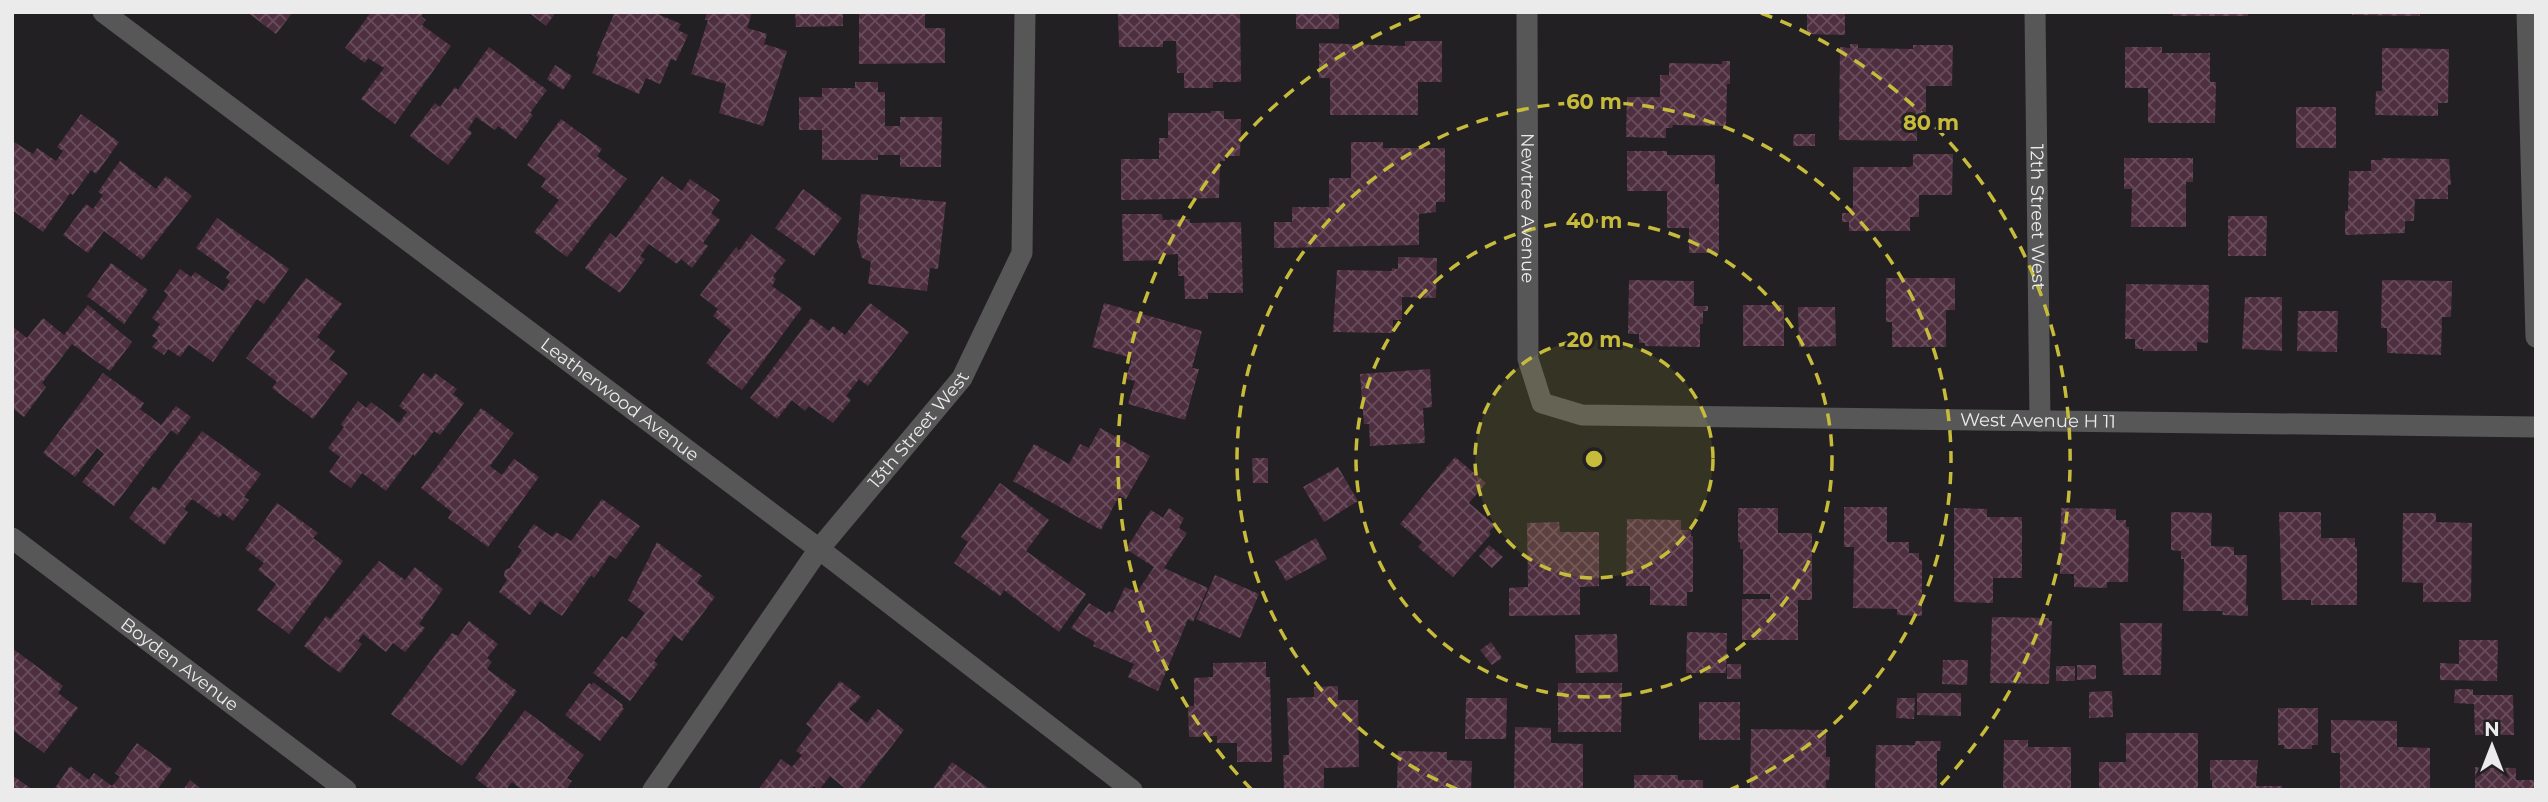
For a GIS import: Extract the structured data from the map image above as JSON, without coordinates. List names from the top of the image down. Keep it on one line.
{"streets":{"street":["Newtree Avenue","12th Street West","Leatherwood Avenue","West Avenue H 11","13th Street West","Boyden Avenue"]},"crossings":[["Newtree Avenue","West Avenue H 11"],["12th Street West","West Avenue H 11"],["Leatherwood Avenue","13th Street West"]],"north":"top","rings":["60 m","80 m","40 m","20 m"]}
